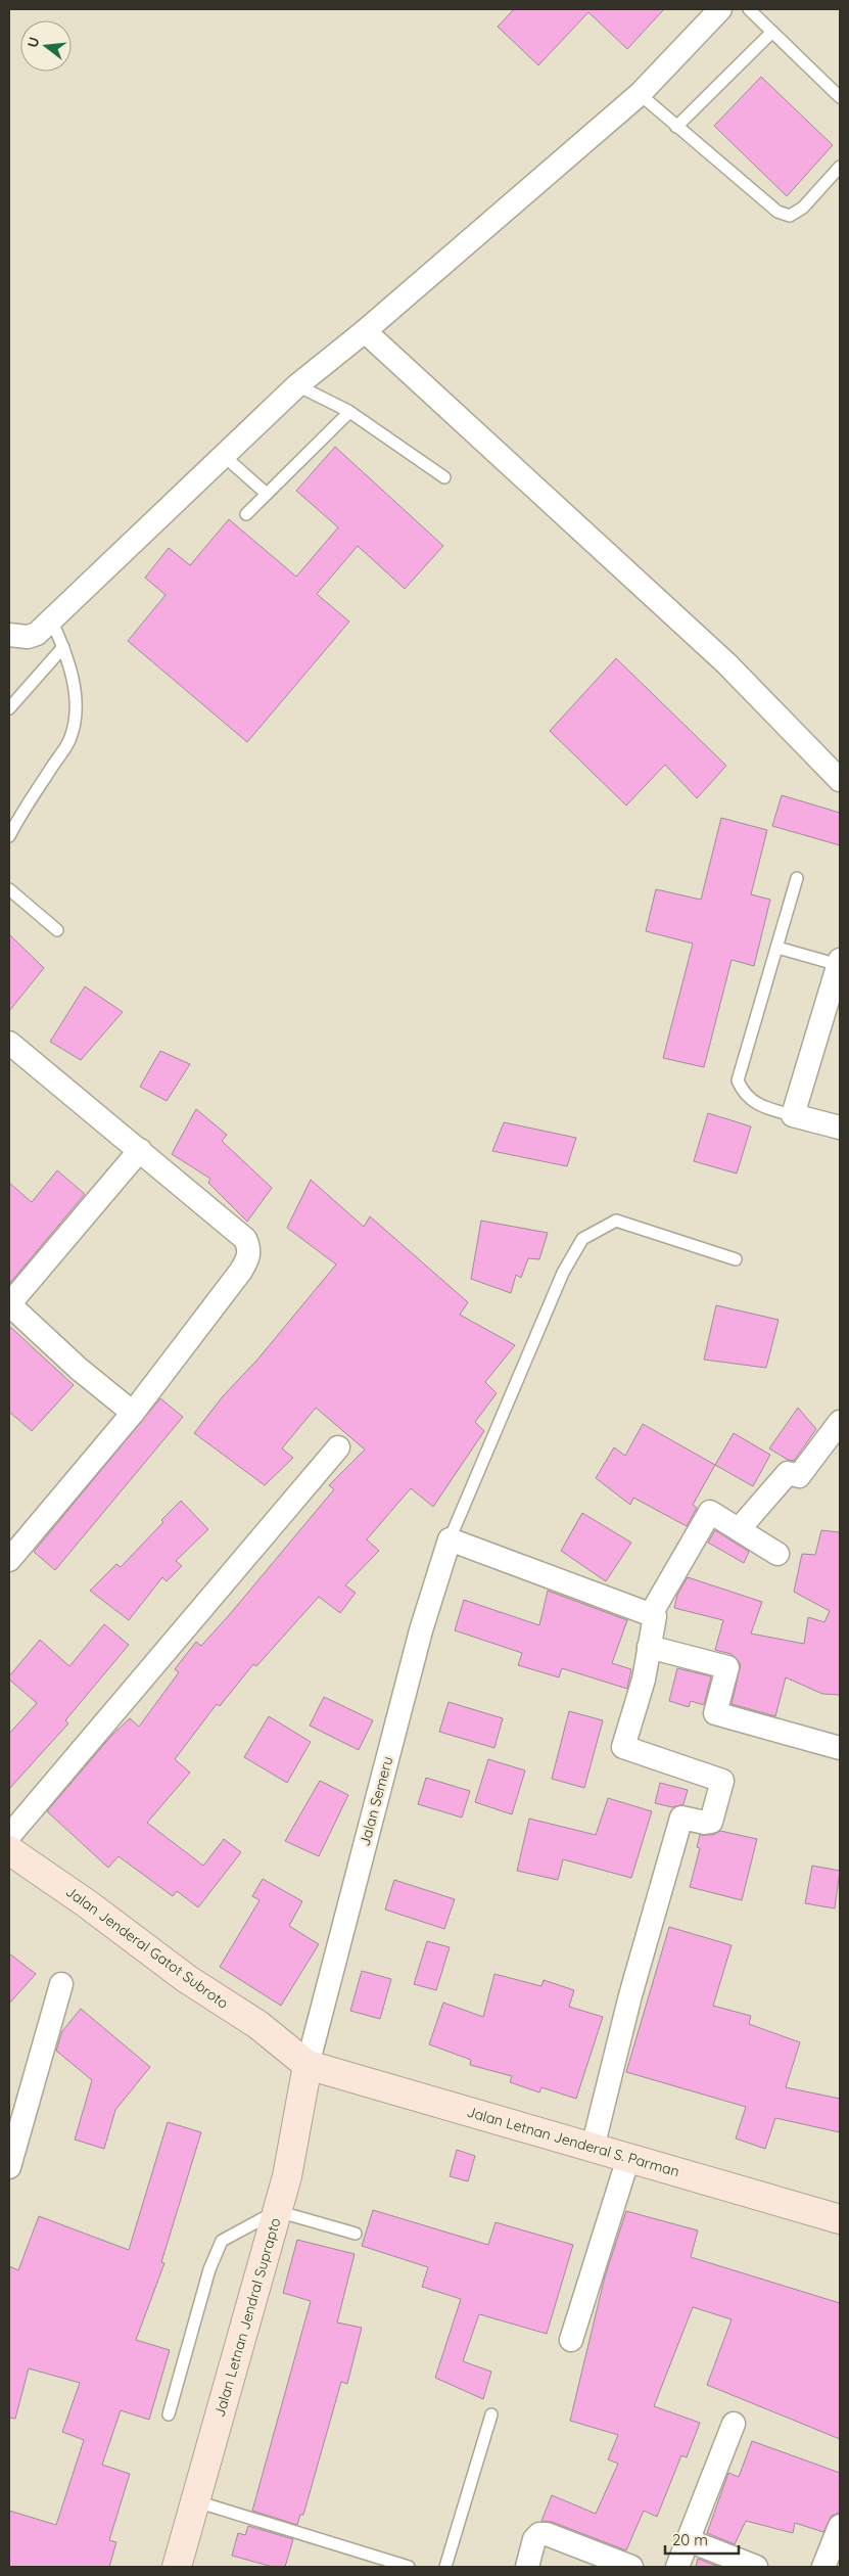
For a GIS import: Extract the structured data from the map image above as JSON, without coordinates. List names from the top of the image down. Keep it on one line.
{"streets":{"main road":["Jalan Jenderal Gatot Subroto","Jalan Letnan Jenderal S. Parman","Jalan Letnan Jendral Suprapto"],"street":["Jalan Semeru"]},"crossings":[["Jalan Semeru","Jalan Jenderal Gatot Subroto"],["Jalan Semeru","Jalan Letnan Jenderal S. Parman"],["Jalan Semeru","Jalan Letnan Jendral Suprapto"],["Jalan Jenderal Gatot Subroto","Jalan Letnan Jenderal S. Parman"],["Jalan Jenderal Gatot Subroto","Jalan Letnan Jendral Suprapto"],["Jalan Letnan Jenderal S. Parman","Jalan Letnan Jendral Suprapto"]],"scale_bar":"20 m","north":"left"}
